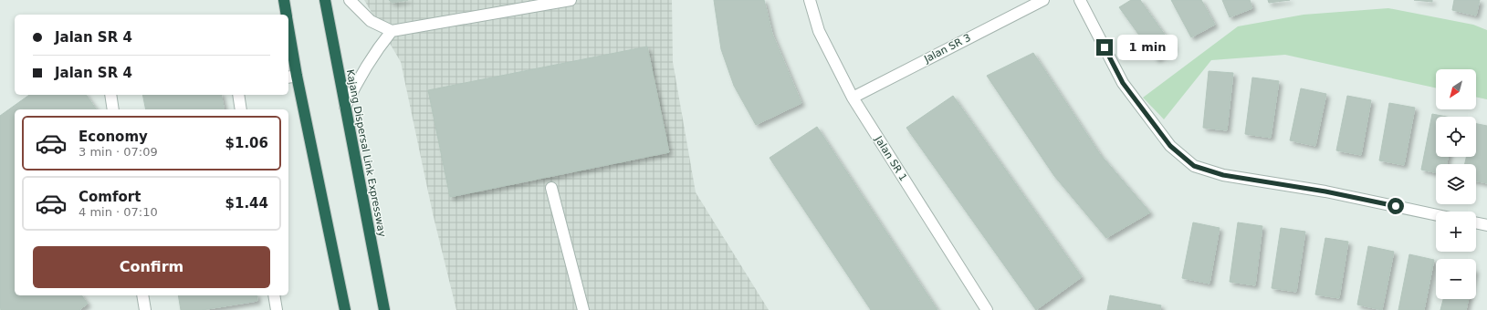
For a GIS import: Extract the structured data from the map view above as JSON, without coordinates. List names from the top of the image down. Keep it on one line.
{"streets":{"highway":["Kajang Dispersal Link Expressway"],"street":["Jalan SR 3","Jalan SR 1"]},"crossings":[["Jalan SR 3","Jalan SR 1"]],"north":"bottom left","page":{"banner":["Jalan SR 4","Jalan SR 4"],"bubble":"1 min","map_buttons":["+","−"],"list":[{"name":"Economy","note":"3 min · 07:09","value":"$1.06"},{"name":"Comfort","note":"4 min · 07:10","value":"$1.44"}],"buttons":"Confirm"}}
